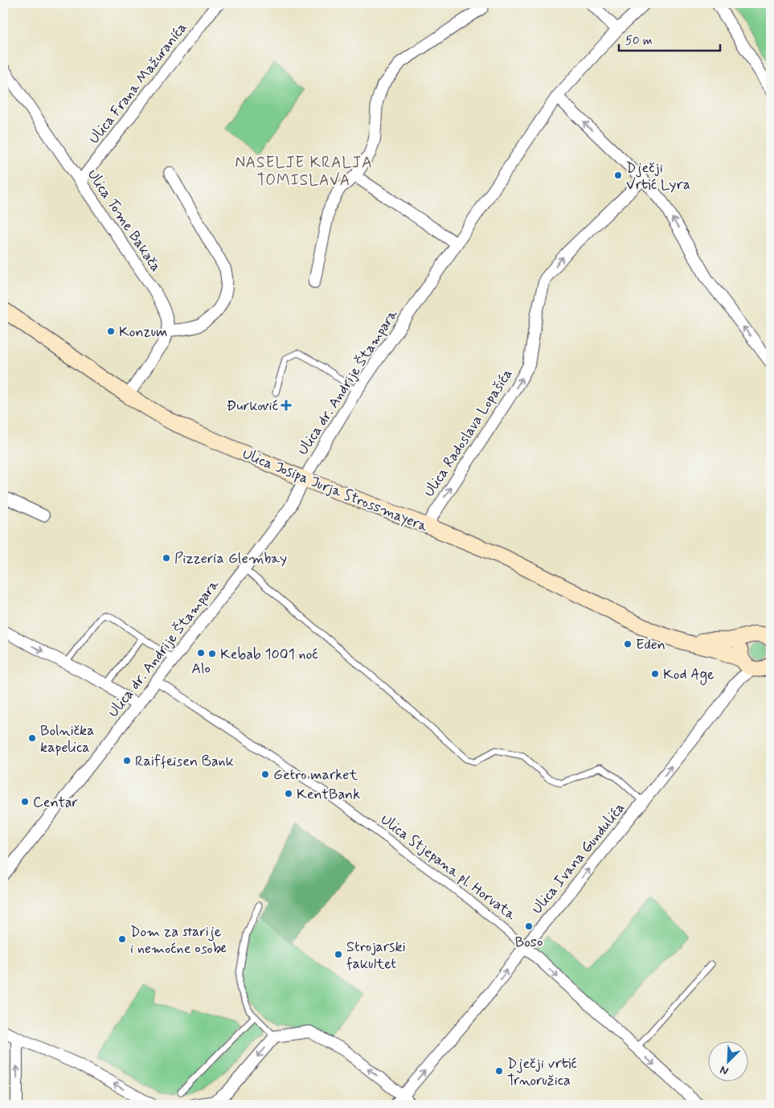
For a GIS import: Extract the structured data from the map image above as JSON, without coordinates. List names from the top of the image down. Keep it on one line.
{"streets":{"main road":["Ulica Josipa Jurja Strossmayera"],"street":["Ulica Frana Mažuranića","Ulica Tome Bakača","Ulica dr. Andrije Štampara","Ulica Radoslava Lopašića","Ulica Ivana Gundulića","Ulica Stjepana pl. Horvata"]},"crossings":[["Ulica Frana Mažuranića","Ulica Tome Bakača"],["Ulica dr. Andrije Štampara","Ulica Josipa Jurja Strossmayera"],["Ulica dr. Andrije Štampara","Ulica Stjepana pl. Horvata"],["Ulica Radoslava Lopašića","Ulica Josipa Jurja Strossmayera"],["Ulica Josipa Jurja Strossmayera","Ulica Ivana Gundulića"],["Ulica Ivana Gundulića","Ulica Stjepana pl. Horvata"]],"one_way":["Ulica Radoslava Lopašića","Ulica Ivana Gundulića"],"districts":["NASELJE KRALJA TOMISLAVA"],"places":{"other":["Dječji Vrtić Lyra","Konzum","Pizzeria Glembay","Eden","Alo","Kebab 1001 noć","Kod Age","Bolnička kapelica","Raiffeisen Bank","Getro market","KentBank","Centar","Boso","Dom za starije i nemoćne osobe","Strojarski fakultet","Dječji vrtić Trnoružica"],"health":["Đurković"]},"scale_bar":"50 m","north":"bottom left"}
